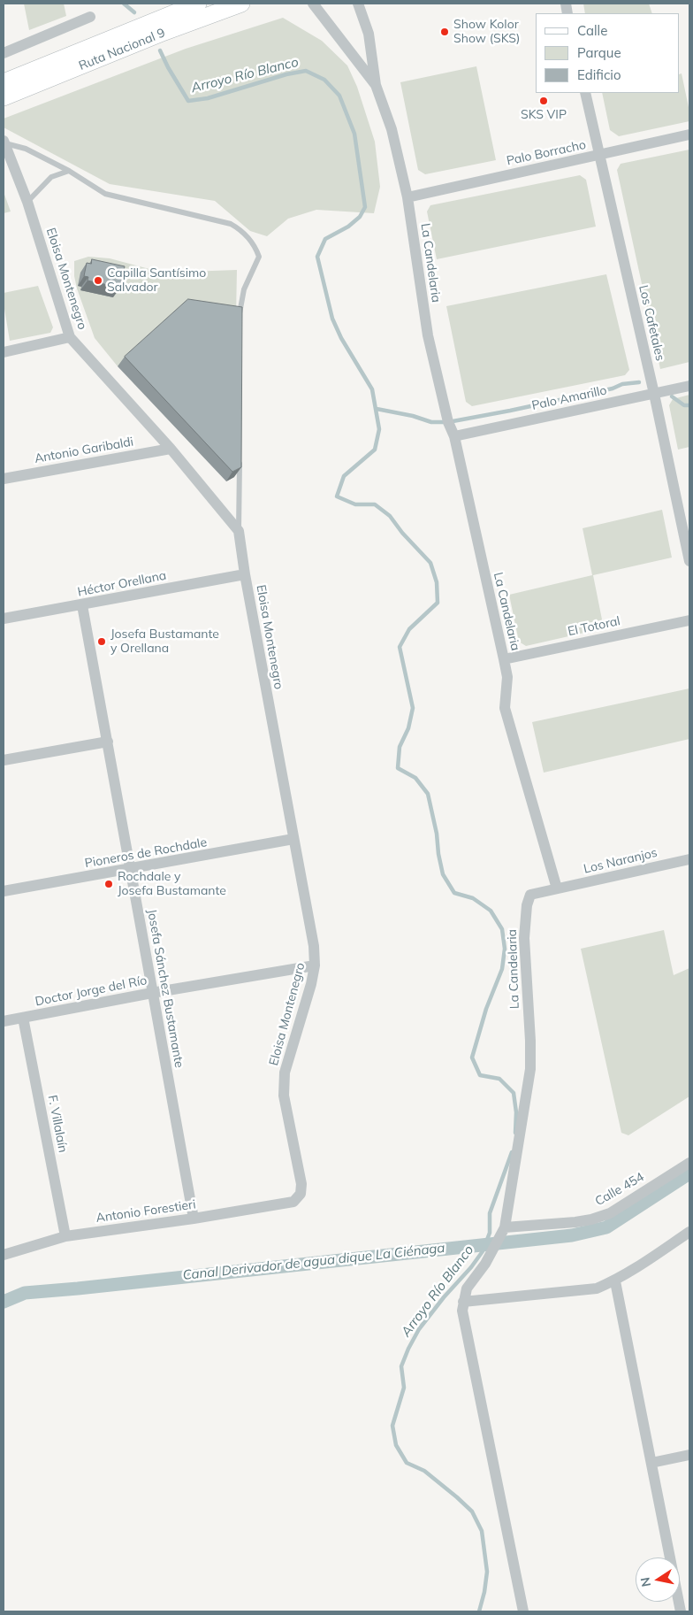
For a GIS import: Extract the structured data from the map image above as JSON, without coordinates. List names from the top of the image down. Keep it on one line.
{"streets":{"main road":["Ruta Nacional 9"],"street":["Palo Borracho","La Candelaria","Eloisa Montenegro","Los Cafetales","Palo Amarillo","Antonio Garibaldi","Héctor Orellana","El Totoral","Pioneros de Rochdale","Los Naranjos","Josefa Sánchez Bustamante","Doctor Jorge del Río","F. Villalaín","Calle 454","Antonio Forestieri"]},"crossings":[["Palo Borracho","La Candelaria"],["Palo Borracho","Los Cafetales"],["La Candelaria","Palo Amarillo"],["La Candelaria","El Totoral"],["La Candelaria","Los Naranjos"],["La Candelaria","Calle 454"],["Eloisa Montenegro","Antonio Garibaldi"],["Eloisa Montenegro","Héctor Orellana"],["Eloisa Montenegro","Pioneros de Rochdale"],["Eloisa Montenegro","Doctor Jorge del Río"],["Eloisa Montenegro","Antonio Forestieri"],["Los Cafetales","Palo Amarillo"],["Héctor Orellana","Josefa Sánchez Bustamante"],["Pioneros de Rochdale","Josefa Sánchez Bustamante"],["Josefa Sánchez Bustamante","Doctor Jorge del Río"],["Josefa Sánchez Bustamante","Antonio Forestieri"],["Doctor Jorge del Río","F. Villalaín"],["F. Villalaín","Antonio Forestieri"]],"water":["Arroyo Río Blanco","Canal Derivador de agua dique La Ciénaga"],"places":["Show Kolor Show (SKS)","SKS VIP","Capilla Santísimo Salvador","Josefa Bustamante y Orellana","Rochdale y Josefa Bustamante"],"legend":["Calle","Parque","Edificio"],"north":"left"}
